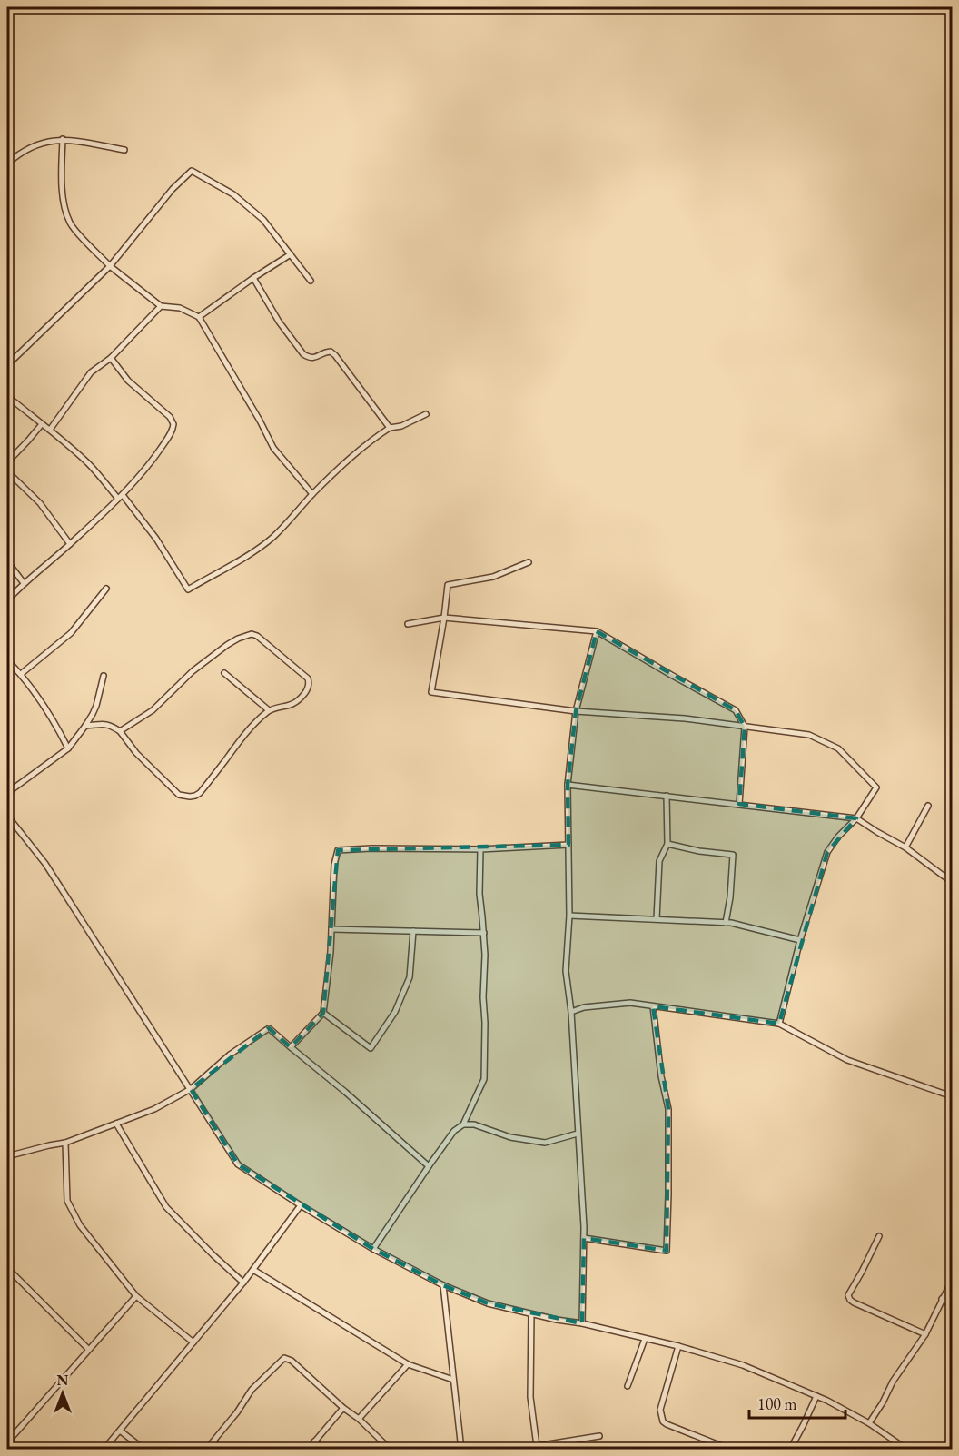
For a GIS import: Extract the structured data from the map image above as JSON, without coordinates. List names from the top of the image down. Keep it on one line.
{"scale_bar":"100 m","north":"top"}
